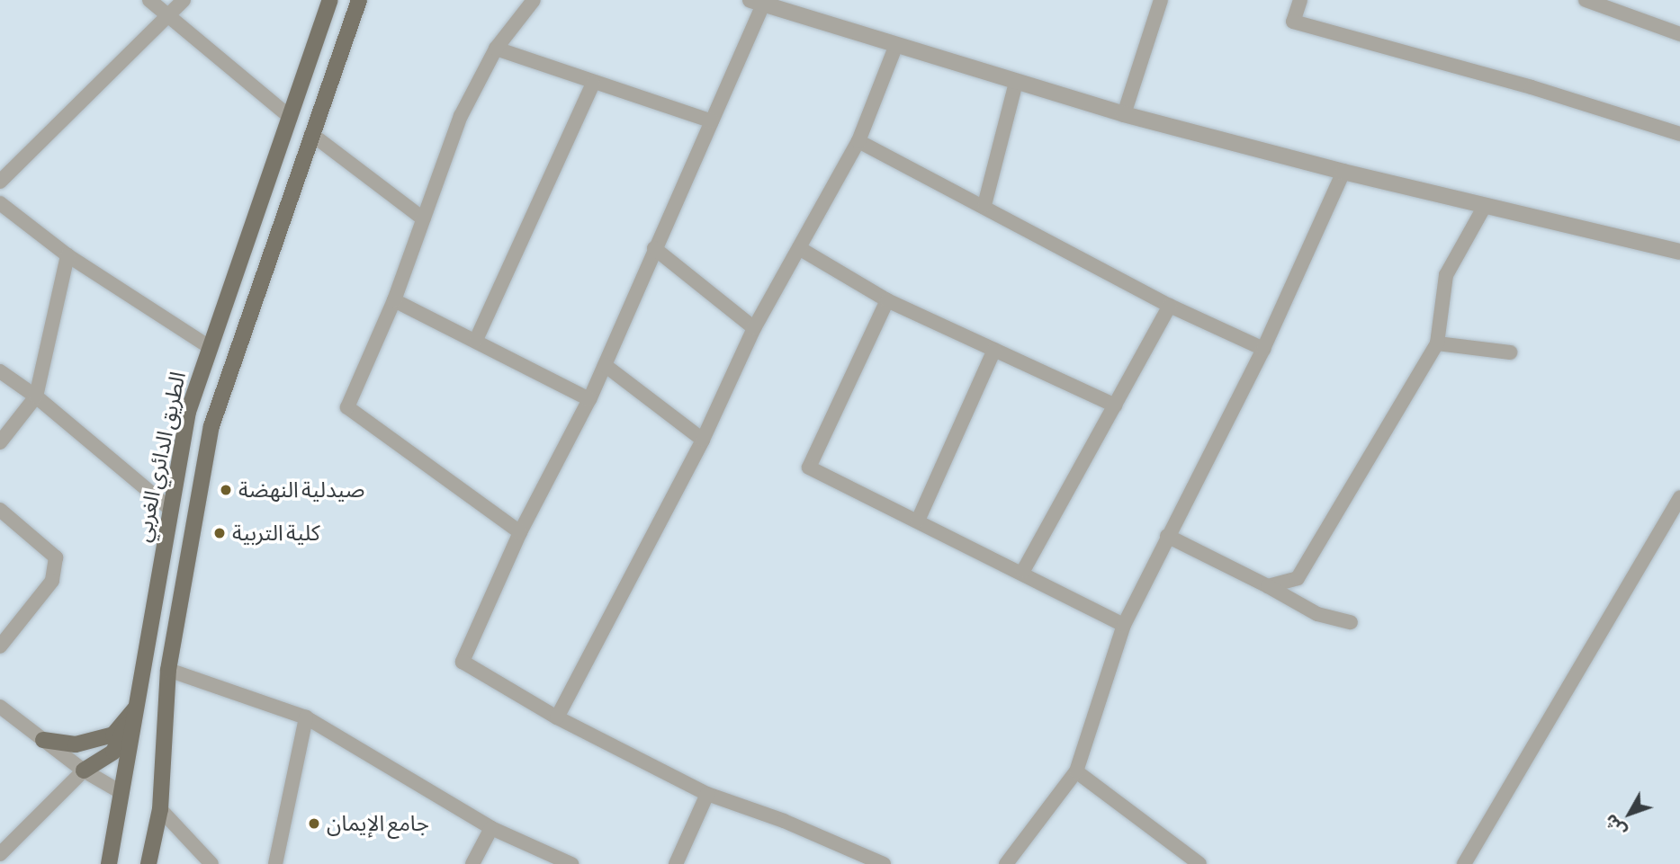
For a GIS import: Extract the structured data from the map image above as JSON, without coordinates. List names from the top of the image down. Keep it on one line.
{"streets":{"main road":["الطريق الدائري الغربي"]},"places":["صيدلية النهضة","كلية التربية","جامع الإيمان"],"north":"bottom left"}
